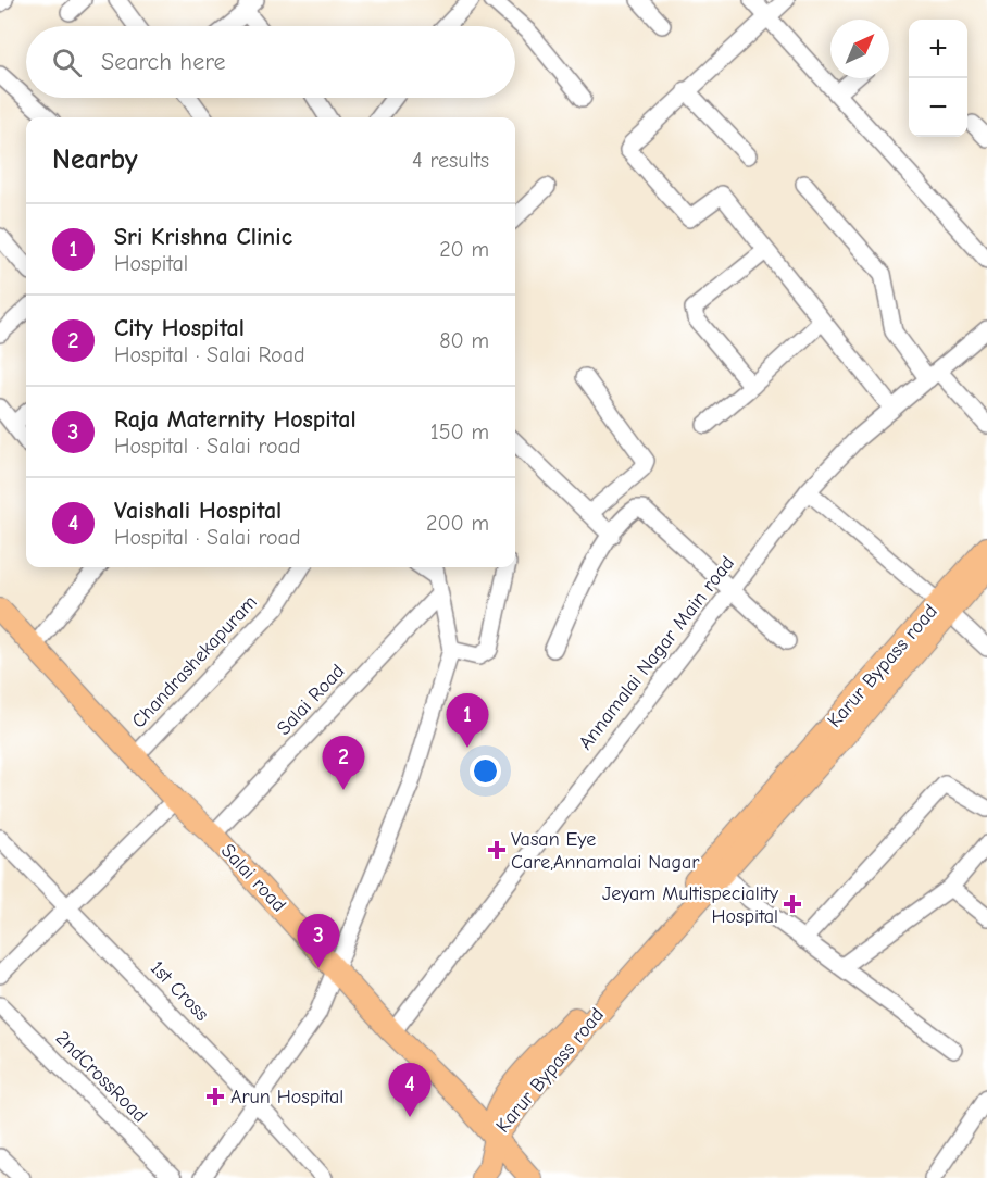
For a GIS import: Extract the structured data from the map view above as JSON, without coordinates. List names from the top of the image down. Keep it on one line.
{"streets":{"main road":["Karur Bypass road","Salai road"],"street":["Annamalai Nagar Main road","Chandrashekapuram","Salai Road","1st Cross","2ndCrossRoad"]},"crossings":[["Annamalai Nagar Main road","Salai road"],["Chandrashekapuram","Salai road"],["Karur Bypass road","Salai road"],["Salai Road","Salai road"]],"places":{"health":["Vasan Eye Care,Annamalai Nagar","Jeyam Multispeciality Hospital","Arun Hospital"]},"north":"top right","page":{"map_buttons":["+","−"],"search":"Search here","heading":["Nearby","4 results"],"list":[{"mark":"1","name":"Sri Krishna Clinic","note":"Hospital","value":"20 m"},{"mark":"2","name":"City Hospital","note":"Hospital · Salai Road","value":"80 m"},{"mark":"3","name":"Raja Maternity Hospital","note":"Hospital · Salai road","value":"150 m"},{"mark":"4","name":"Vaishali Hospital","note":"Hospital · Salai road","value":"200 m"}],"pins":["1","2","3","4"]}}
